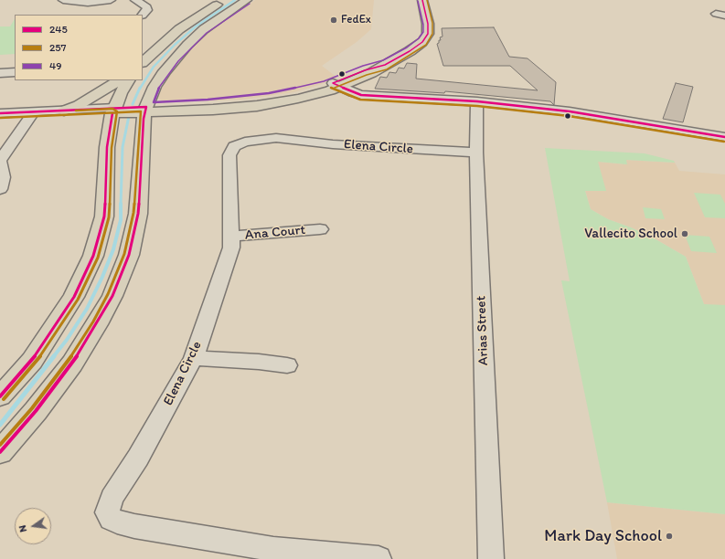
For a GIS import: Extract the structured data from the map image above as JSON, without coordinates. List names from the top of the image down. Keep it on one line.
{"streets":{"street":["Elena Circle","Ana Court","Arias Street"]},"crossings":[["Elena Circle","Ana Court"],["Elena Circle","Arias Street"]],"places":["FedEx","Vallecito School","Mark Day School"],"lines":["transit line 245","transit line 257","transit line 49"],"legend":["245","257","49"],"north":"left"}
